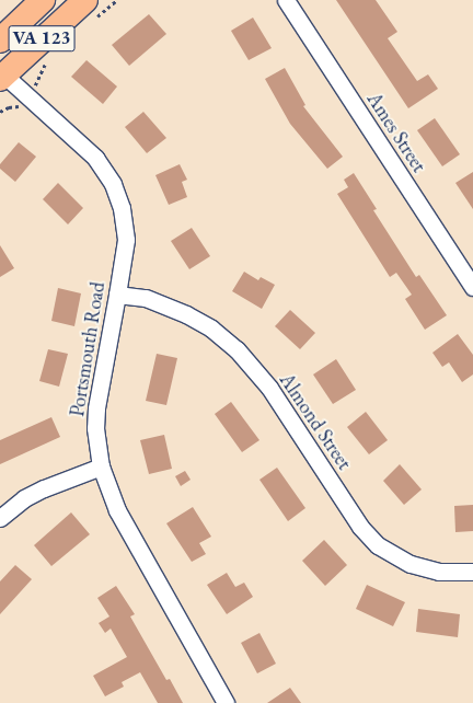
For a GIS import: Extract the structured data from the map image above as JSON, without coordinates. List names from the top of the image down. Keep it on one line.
{"streets":{"main road":["VA 123"],"street":["Ames Street","Portsmouth Road","Almond Street"]},"crossings":[["VA 123","Portsmouth Road"],["Portsmouth Road","Almond Street"]]}
